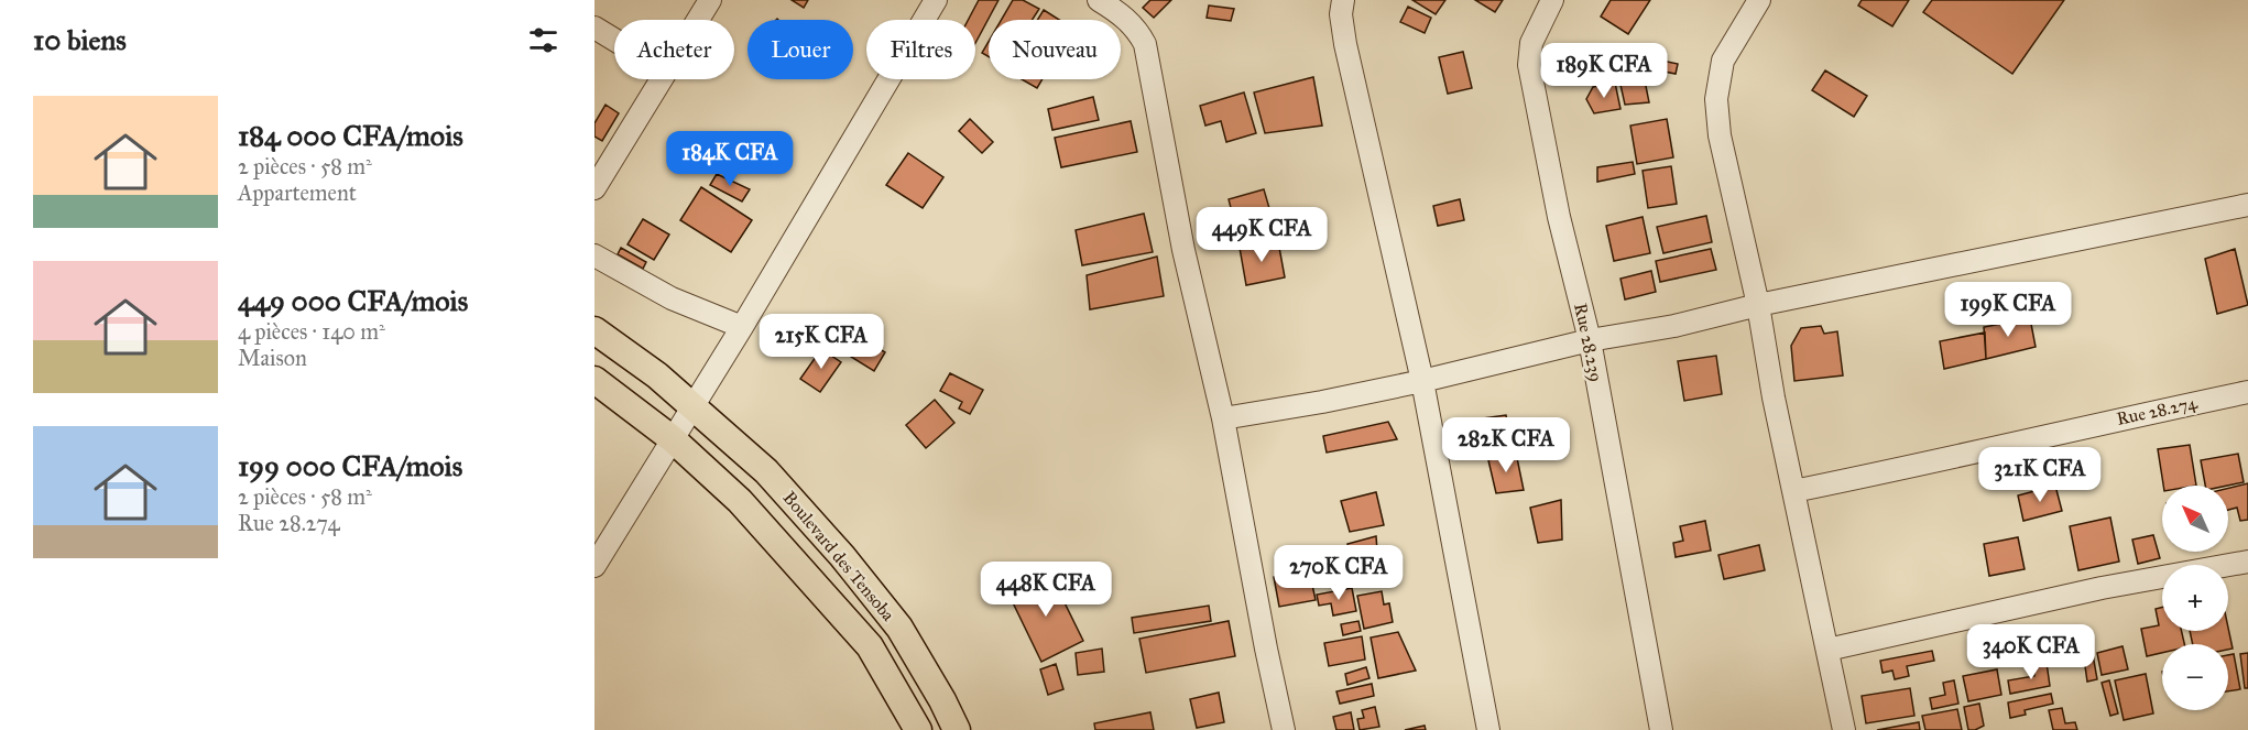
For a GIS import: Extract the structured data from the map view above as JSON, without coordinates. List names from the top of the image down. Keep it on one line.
{"streets":{"main road":["Boulevard des Tensoba"],"street":["Rue 28.239","Rue 28.274"]},"north":"top left","page":{"heading":"10 biens","chip":["Acheter","Louer","Filtres","Nouveau"],"price":["189K CFA","184K CFA","449K CFA","199K CFA","215K CFA","282K CFA","321K CFA","270K CFA","448K CFA","340K CFA"],"list":[{"name":"184 000 CFA/mois","note":"2 pièces · 58 m² · Appartement"},{"name":"449 000 CFA/mois","note":"4 pièces · 140 m² · Maison"},{"name":"199 000 CFA/mois","note":"2 pièces · 58 m² · Rue 28.274"}],"map_buttons":["+","−"]}}
